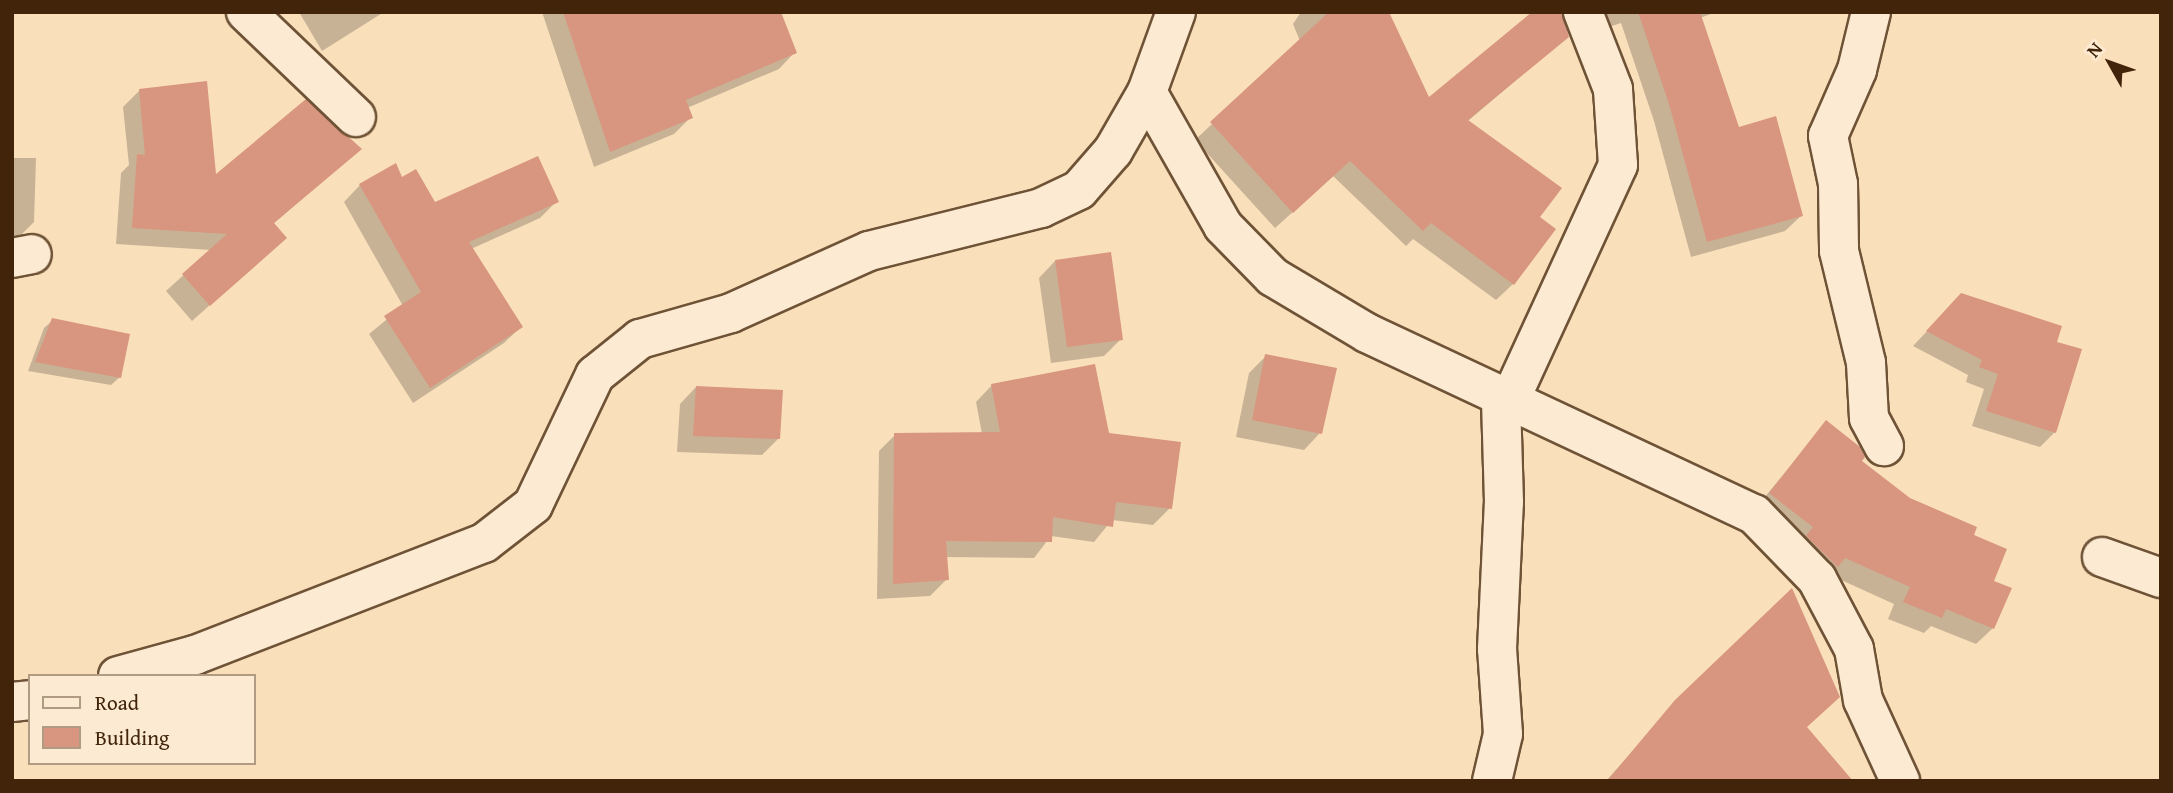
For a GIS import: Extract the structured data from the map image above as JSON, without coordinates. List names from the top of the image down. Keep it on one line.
{"legend":["Road","Building"],"north":"top left"}
